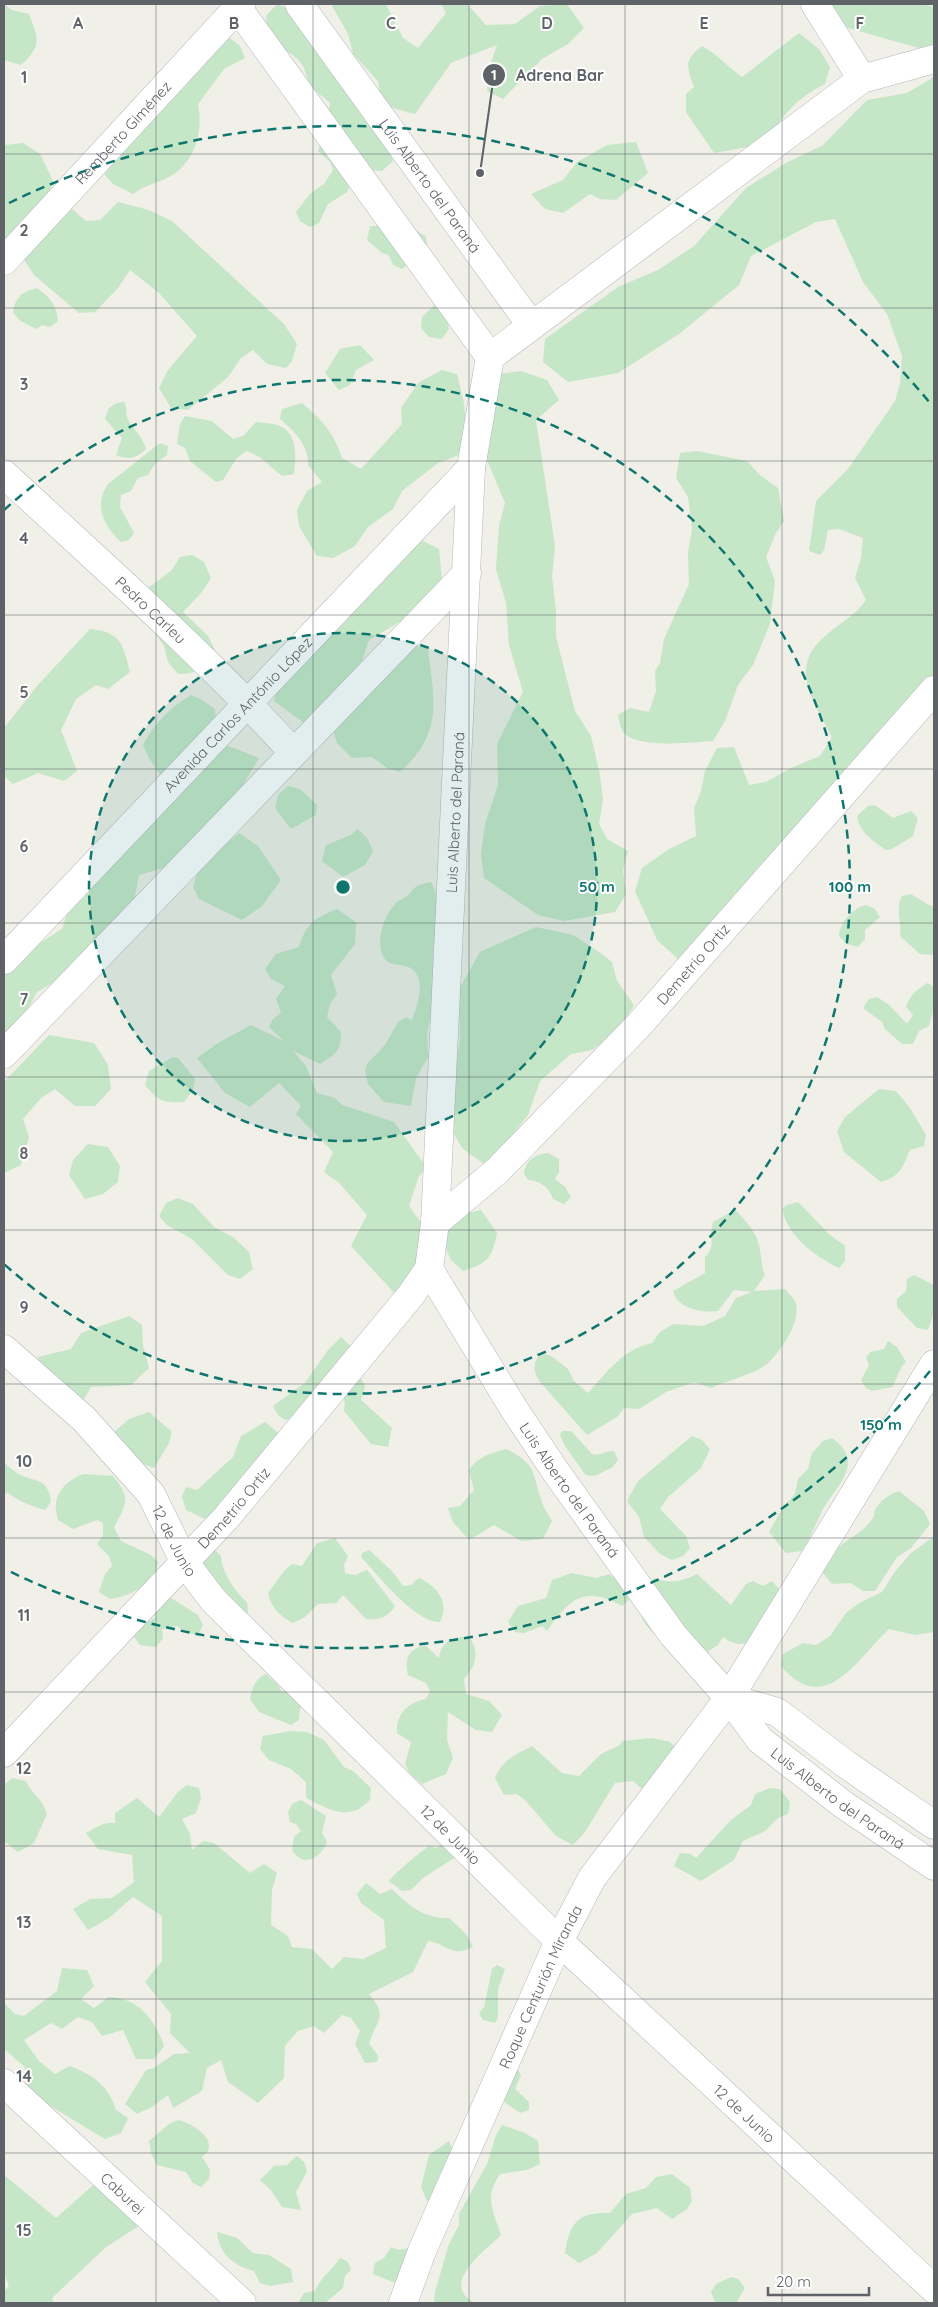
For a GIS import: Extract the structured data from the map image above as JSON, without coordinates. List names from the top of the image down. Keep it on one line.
{"streets":{"street":["Remberto Giménez","Luis Alberto del Paraná","Pedro Carleu","Avenida Carlos António López","Demetrio Ortiz","12 de Junio","Roque Centurión Miranda","Caburei"]},"crossings":[["Luis Alberto del Paraná","Avenida Carlos António López"],["Luis Alberto del Paraná","Demetrio Ortiz"],["Luis Alberto del Paraná","Roque Centurión Miranda"],["Pedro Carleu","Avenida Carlos António López"],["Demetrio Ortiz","12 de Junio"],["12 de Junio","Roque Centurión Miranda"]],"places":["Adrena Bar"],"scale_bar":"20 m","grid":{"columns":["A","B","C","D","E","F"],"rows":["1","2","3","4","5","6","7","8","9","10","11","12","13","14","15"]},"rings":["50 m","100 m","150 m"]}
